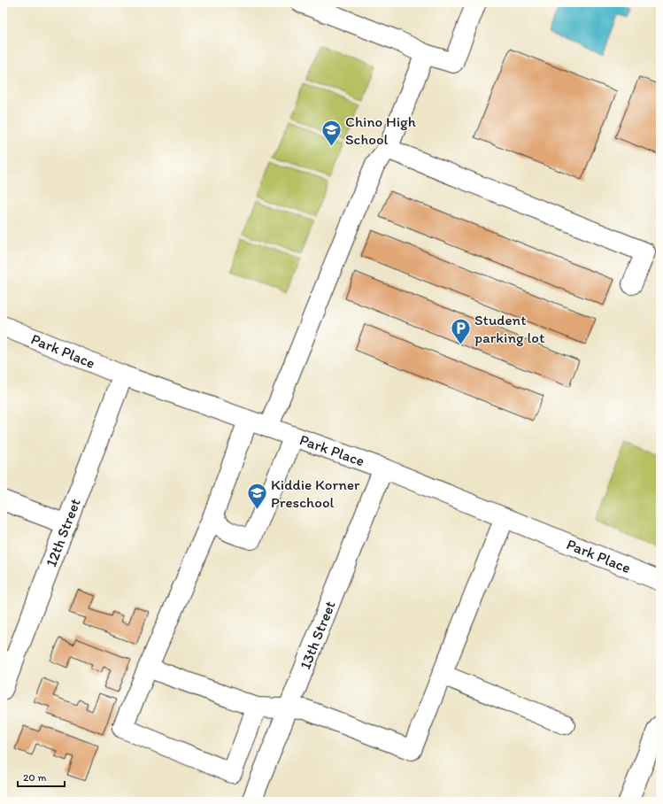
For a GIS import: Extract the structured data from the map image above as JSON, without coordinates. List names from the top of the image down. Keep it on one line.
{"streets":{"street":["Park Place","12th Street","13th Street"]},"crossings":[["Park Place","12th Street"],["Park Place","13th Street"]],"places":{"school or university":["Chino High School","Kiddie Korner Preschool"],"parking":["Student parking lot"]},"scale_bar":"20 m"}
